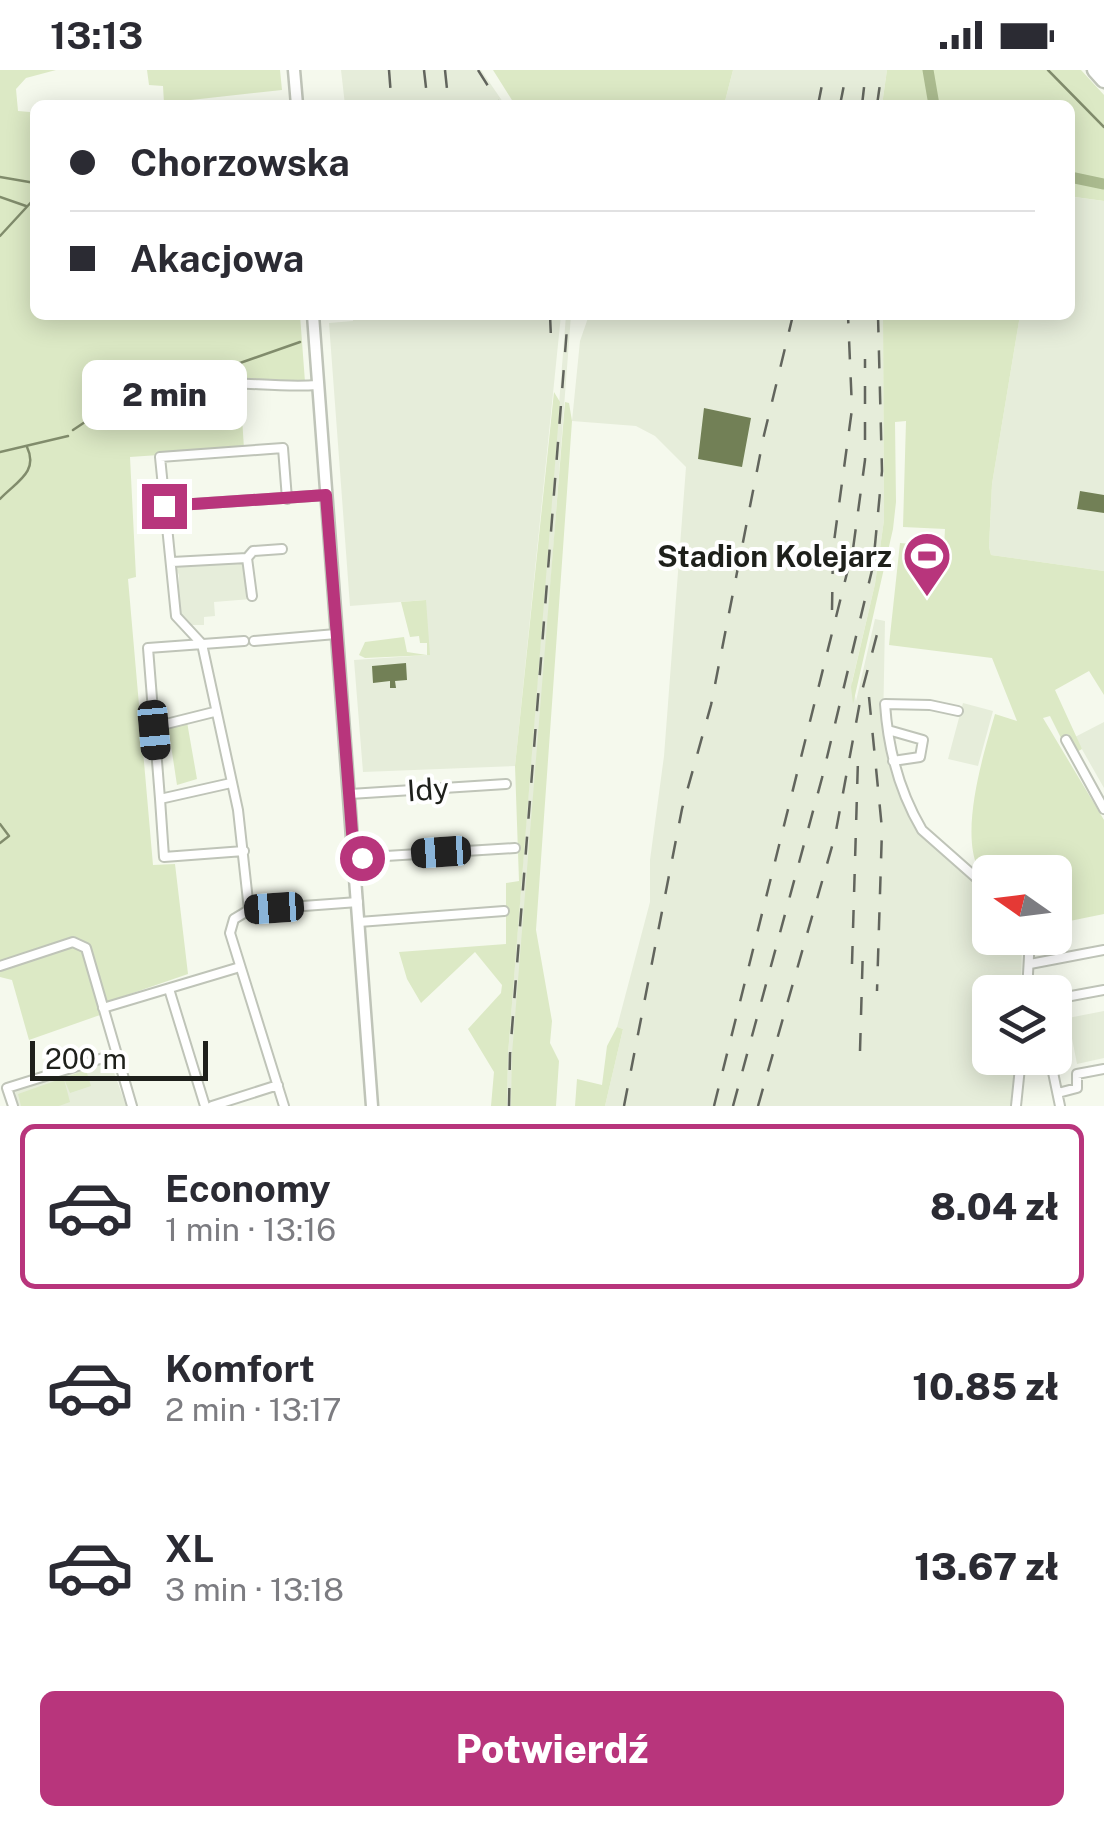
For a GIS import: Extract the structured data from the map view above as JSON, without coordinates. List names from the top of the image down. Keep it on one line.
{"streets":{"street":["Idy"]},"places":{"sports":["Stadion Kolejarz"]},"scale_bar":"200 m","north":"left","page":{"status":"13:13","banner":["Chorzowska","Akacjowa"],"bubble":"2 min","scale":"200 m","list":[{"name":"Economy","note":"1 min · 13:16","value":"8.04 zł"},{"name":"Komfort","note":"2 min · 13:17","value":"10.85 zł"},{"name":"XL","note":"3 min · 13:18","value":"13.67 zł"}],"buttons":"Potwierdź"}}
